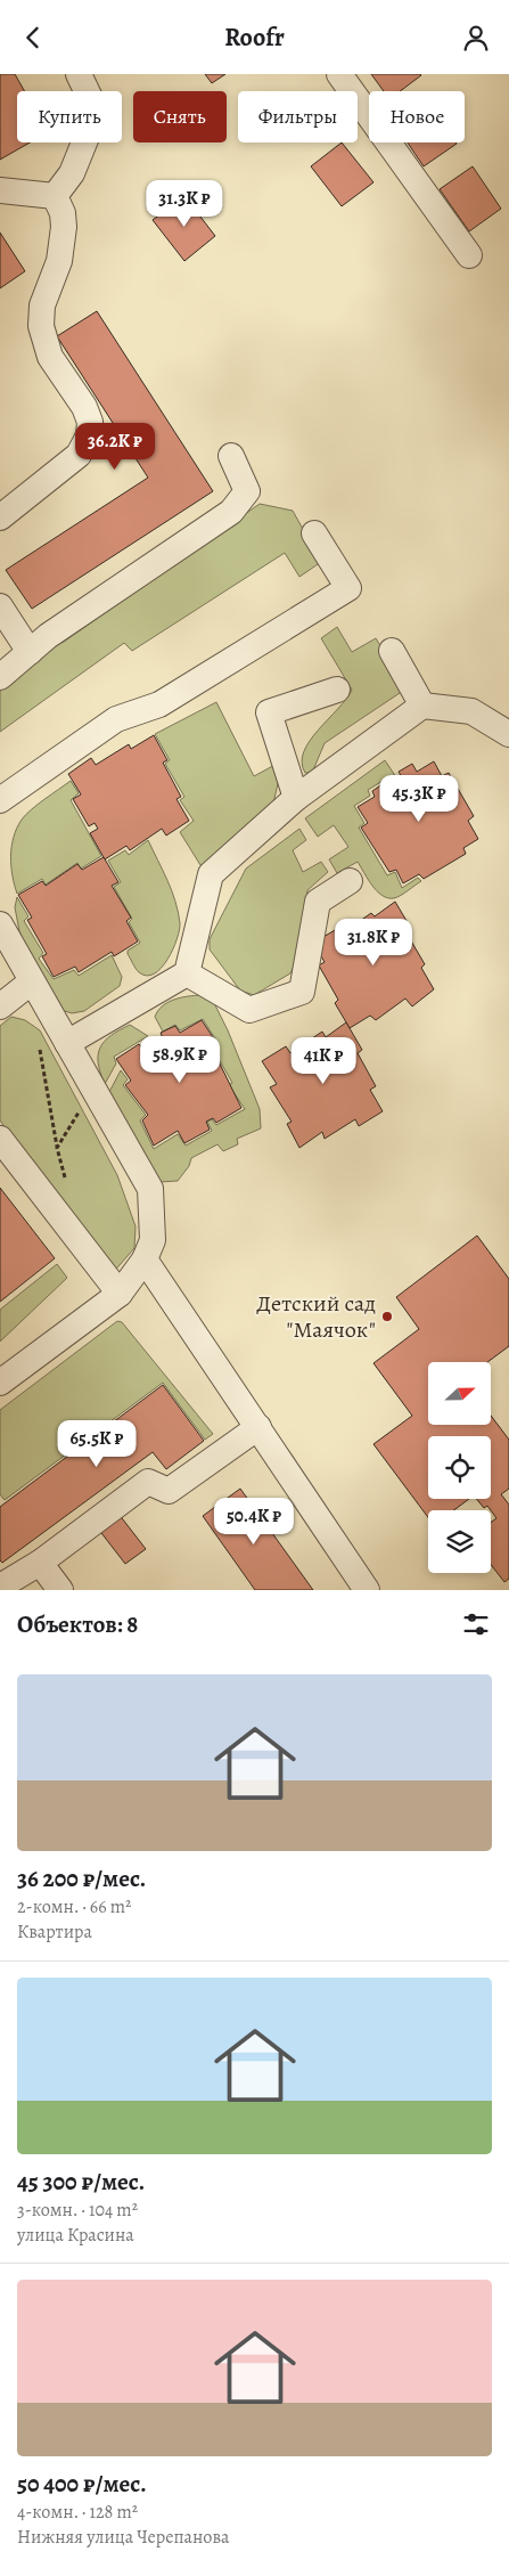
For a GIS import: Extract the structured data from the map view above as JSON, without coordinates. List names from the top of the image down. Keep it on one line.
{"places":["Детский сад \"Маячок\""],"north":"right","page":{"header":"Roofr","chip":["Купить","Снять","Фильтры","Новое"],"price":["31.3K ₽","36.2K ₽","45.3K ₽","31.8K ₽","58.9K ₽","41K ₽","65.5K ₽","50.4K ₽"],"heading":"Объектов: 8","list":[{"name":"36 200 ₽/мес.","note":"2-комн. · 66 m² · Квартира"},{"name":"45 300 ₽/мес.","note":"3-комн. · 104 m² · улица Красина"},{"name":"50 400 ₽/мес.","note":"4-комн. · 128 m² · Нижняя улица Черепанова"}]}}
